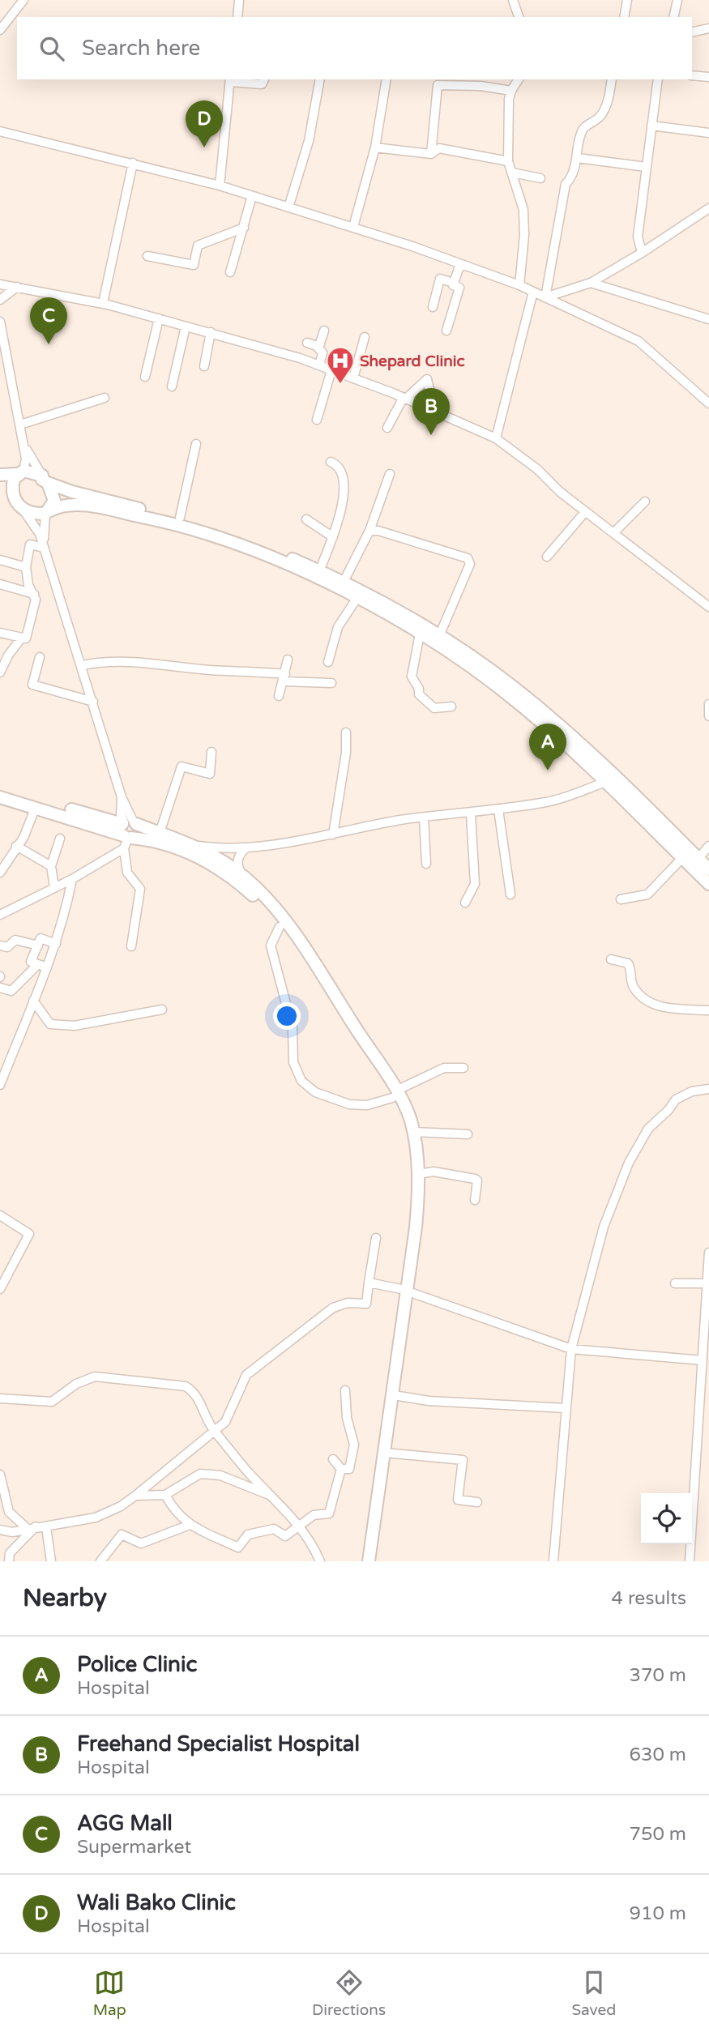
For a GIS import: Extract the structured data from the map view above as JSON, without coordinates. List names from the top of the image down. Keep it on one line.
{"places":{"hospital":["Shepard Clinic"]},"page":{"search":"Search here","pins":["D","C","B","A"],"heading":["Nearby","4 results"],"list":[{"mark":"A","name":"Police Clinic","note":"Hospital","value":"370 m"},{"mark":"B","name":"Freehand Specialist Hospital","note":"Hospital","value":"630 m"},{"mark":"C","name":"AGG Mall","note":"Supermarket","value":"750 m"},{"mark":"D","name":"Wali Bako Clinic","note":"Hospital","value":"910 m"}],"nav":["Map","Directions","Saved"]}}
